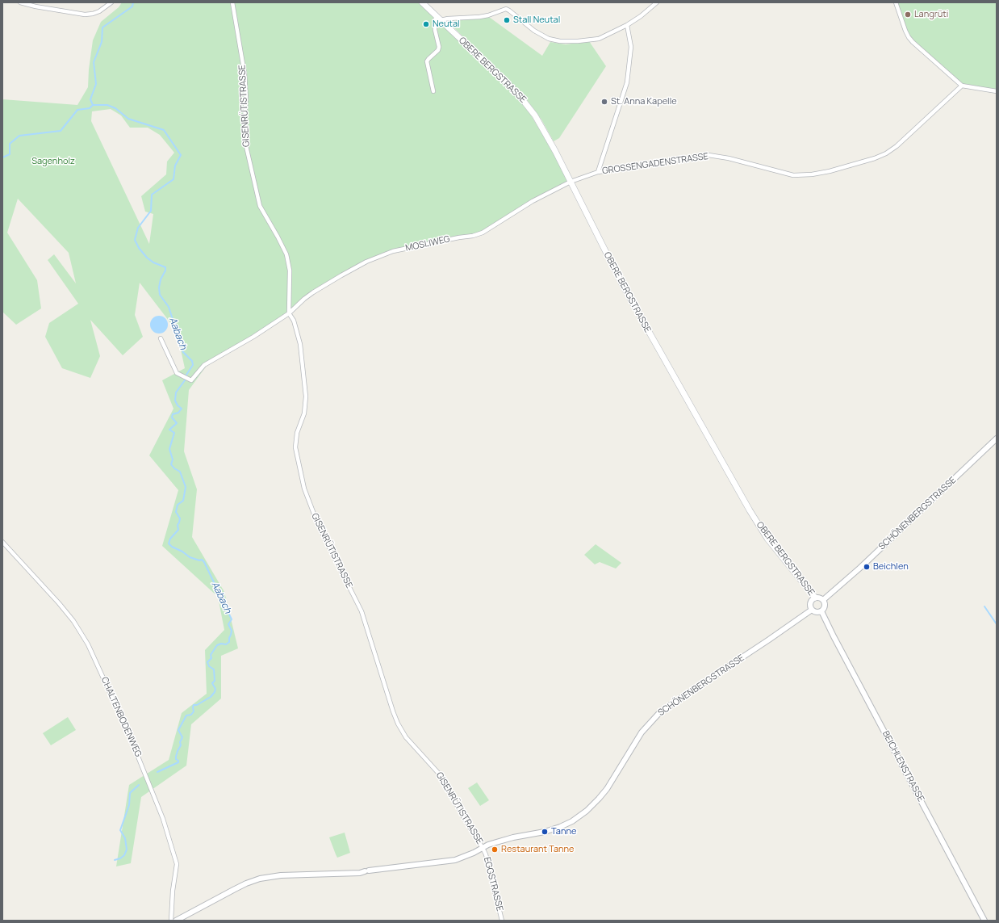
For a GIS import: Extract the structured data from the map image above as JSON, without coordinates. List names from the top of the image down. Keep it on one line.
{"streets":{"main road":["OBERE BERGSTRASSE"],"street":["GISENRÜTISTRASSE","GROSSENGADENSTRASSE","MOSLIWEG","SCHÖNENBERGSTRASSE","CHALTENBODENWEG","BEICHLENSTRASSE","EGGSTRASSE"]},"crossings":[["OBERE BERGSTRASSE","GROSSENGADENSTRASSE"],["OBERE BERGSTRASSE","MOSLIWEG"],["OBERE BERGSTRASSE","SCHÖNENBERGSTRASSE"],["OBERE BERGSTRASSE","BEICHLENSTRASSE"],["GISENRÜTISTRASSE","MOSLIWEG"],["GISENRÜTISTRASSE","SCHÖNENBERGSTRASSE"],["GISENRÜTISTRASSE","EGGSTRASSE"],["GROSSENGADENSTRASSE","MOSLIWEG"],["SCHÖNENBERGSTRASSE","BEICHLENSTRASSE"],["SCHÖNENBERGSTRASSE","EGGSTRASSE"]],"water":["Aabach"],"parks":["Sagenholz"],"places":["Langrüti","Stall Neutal","Neutal","St. Anna Kapelle","Beichlen","Tanne","Restaurant Tanne"]}
